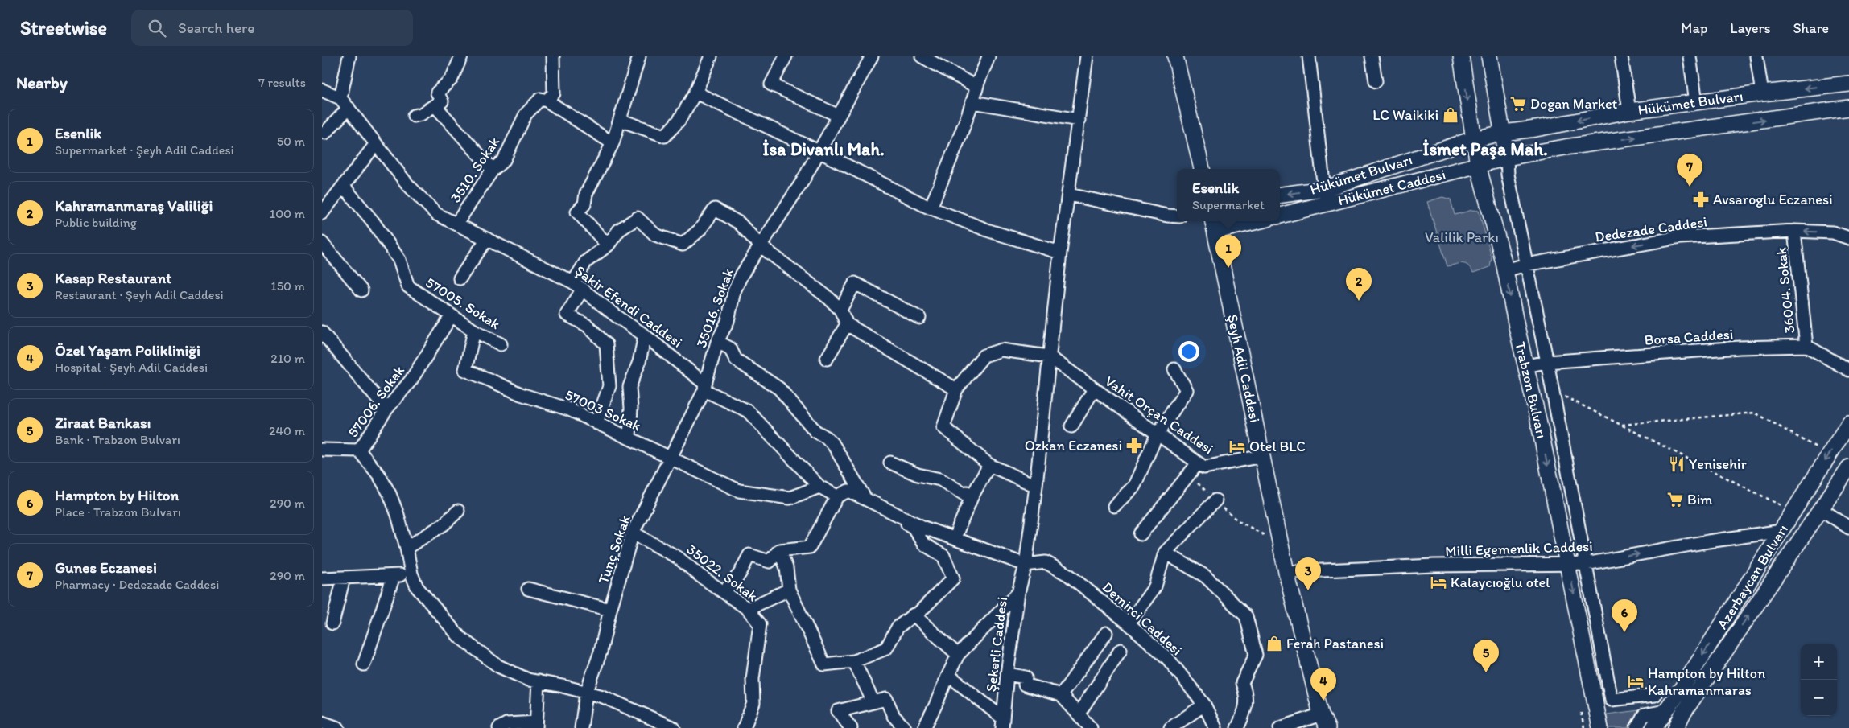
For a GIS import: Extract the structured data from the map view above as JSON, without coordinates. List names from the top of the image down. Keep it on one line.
{"streets":{"main road":["Hükümet Bulvarı","Hükümet Caddesi","Şeyh Adil Caddesi","Trabzon Bulvarı","Azerbaycan Bulvarı"],"street":["3510. Sokak","Dedezade Caddesi","36004. Sokak","57005. Sokak","Şakir Efendi Caddesi","35016. Sokak","Borsa Caddesi","57006. Sokak","57003 Sokak","Vahit Orçan Caddesi","Milli Egemenlik Caddesi","Tunç Sokak","35022. Sokak","Demirci Caddesi","Şekerli Caddesi"]},"crossings":[["Hükümet Bulvarı","Hükümet Caddesi"],["Hükümet Bulvarı","Trabzon Bulvarı"],["3510. Sokak","Şakir Efendi Caddesi"],["Hükümet Caddesi","Trabzon Bulvarı"],["Dedezade Caddesi","36004. Sokak"],["Dedezade Caddesi","Trabzon Bulvarı"],["36004. Sokak","Borsa Caddesi"],["57005. Sokak","57006. Sokak"],["57005. Sokak","57003 Sokak"],["Şakir Efendi Caddesi","35016. Sokak"],["Şakir Efendi Caddesi","57003 Sokak"],["Şakir Efendi Caddesi","Tunç Sokak"],["35016. Sokak","Tunç Sokak"],["Borsa Caddesi","Trabzon Bulvarı"],["Şeyh Adil Caddesi","Vahit Orçan Caddesi"],["Şeyh Adil Caddesi","Milli Egemenlik Caddesi"],["Trabzon Bulvarı","Milli Egemenlik Caddesi"],["57006. Sokak","Tunç Sokak"],["57003 Sokak","Tunç Sokak"],["Vahit Orçan Caddesi","Şekerli Caddesi"],["Milli Egemenlik Caddesi","Azerbaycan Bulvarı"],["Tunç Sokak","35022. Sokak"],["Demirci Caddesi","Şekerli Caddesi"]],"one_way":["Dedezade Caddesi","Trabzon Bulvarı"],"districts":["İsa Divanlı Mah.","İsmet Paşa Mah."],"parks":["Valilik Parkı"],"places":{"supermarket":["Dogan Market","Bim"],"shop":["LC Waikiki","Ferah Pastanesi"],"pharmacy":["Avsaroglu Eczanesi","Ozkan Eczanesi"],"hotel":["Otel BLC","Kalaycıoğlu otel","Hampton by Hilton Kahramanmaras"],"restaurant":["Yenisehir"]},"page":{"header":"Streetwise","search":"Search here","nav":["Map","Layers","Share"],"heading":["Nearby","7 results"],"list":[{"mark":"1","name":"Esenlik","note":"Supermarket · Şeyh Adil Caddesi","value":"50 m"},{"mark":"2","name":"Kahramanmaraş Valiliği","note":"Public building","value":"100 m"},{"mark":"3","name":"Kasap Restaurant","note":"Restaurant · Şeyh Adil Caddesi","value":"150 m"},{"mark":"4","name":"Özel Yaşam Polikliniği","note":"Hospital · Şeyh Adil Caddesi","value":"210 m"},{"mark":"5","name":"Ziraat Bankası","note":"Bank · Trabzon Bulvarı","value":"240 m"},{"mark":"6","name":"Hampton by Hilton","note":"Place · Trabzon Bulvarı","value":"290 m"},{"mark":"7","name":"Gunes Eczanesi","note":"Pharmacy · Dedezade Caddesi","value":"290 m"}],"pins":["7","1","2","3","6","5","4"],"popup":["Esenlik","Supermarket"],"map_buttons":["+","−"]}}
